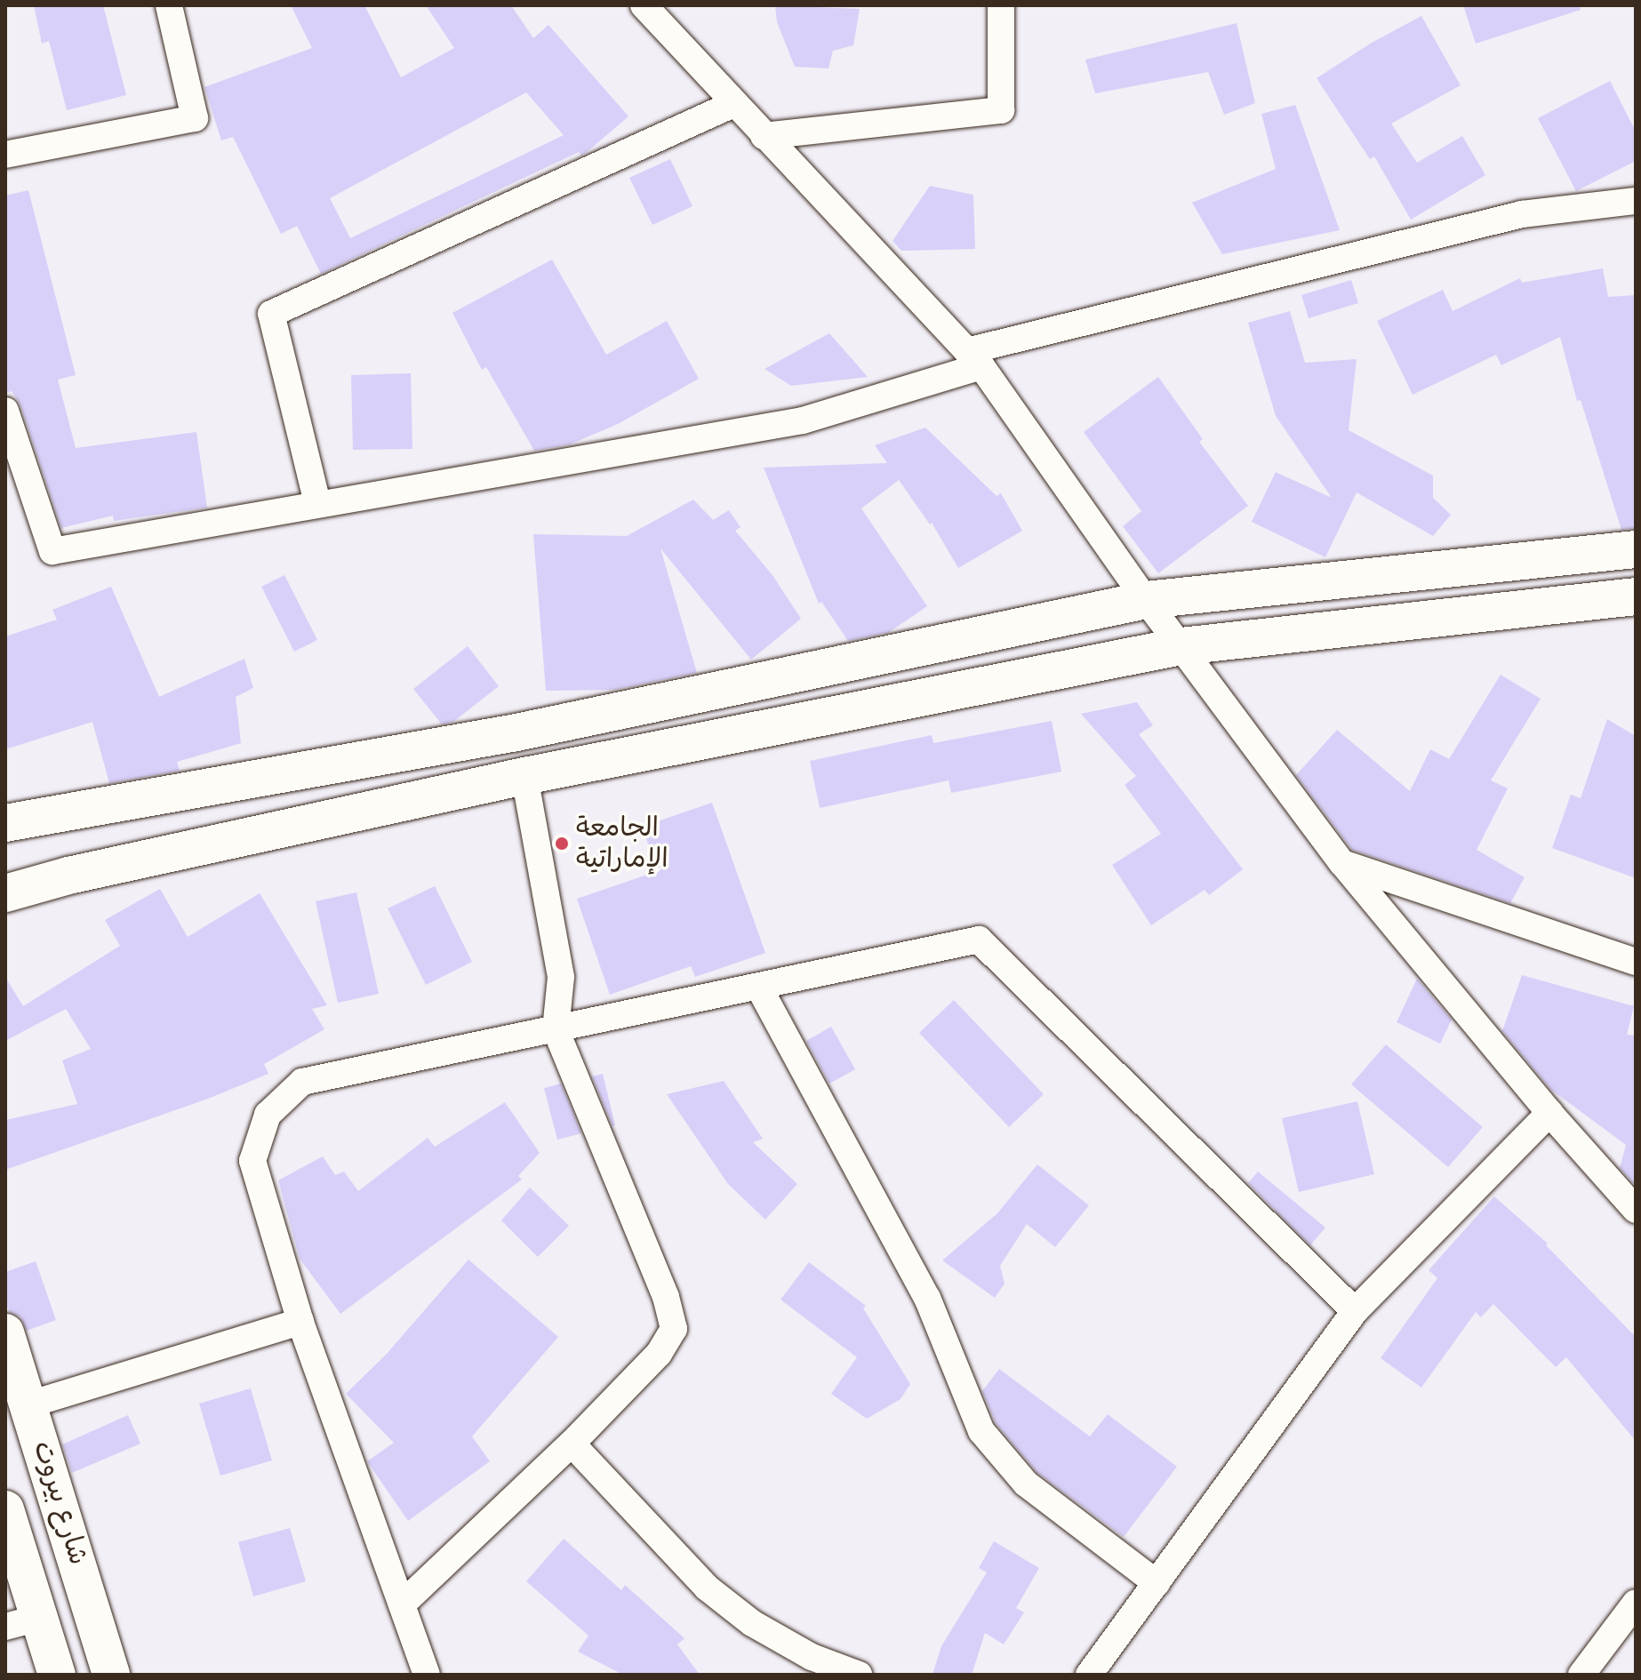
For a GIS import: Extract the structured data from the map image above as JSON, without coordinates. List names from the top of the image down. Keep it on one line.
{"streets":{"street":["شارع بيروت"]},"places":["الجامعة الإماراتية"]}
